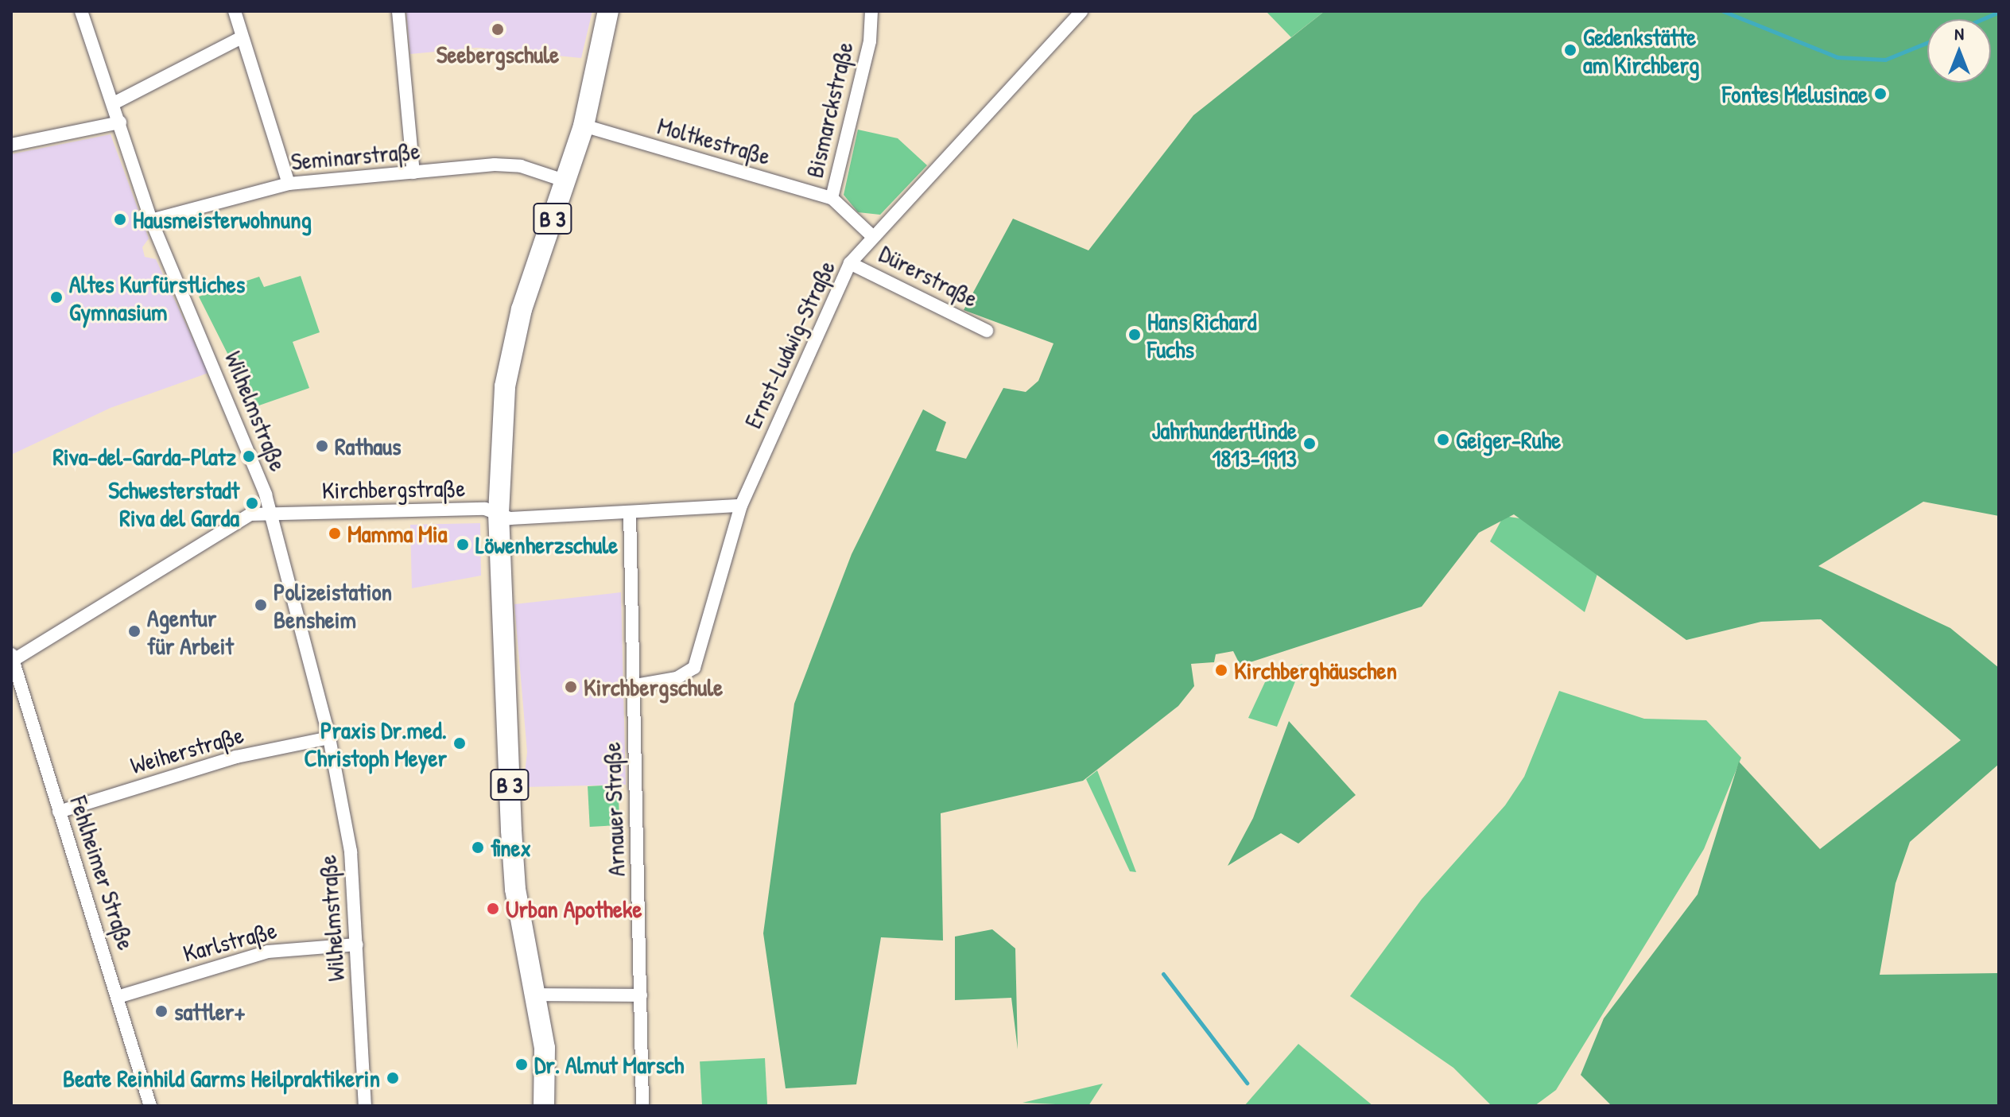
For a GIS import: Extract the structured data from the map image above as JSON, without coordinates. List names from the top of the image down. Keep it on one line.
{"streets":{"main road":["B 3"],"street":["Bismarckstraße","Moltkestraße","Seminarstraße","Dürerstraße","Ernst-Ludwig-Straße","Wilhelmstraße","Kirchbergstraße","Weiherstraße","Arnauer Straße","Fehlheimer Straße","Karlstraße"]},"crossings":[["Bismarckstraße","Moltkestraße"],["Bismarckstraße","Ernst-Ludwig-Straße"],["Moltkestraße","B 3"],["Seminarstraße","B 3"],["Seminarstraße","Wilhelmstraße"],["B 3","Kirchbergstraße"],["Dürerstraße","Ernst-Ludwig-Straße"],["Ernst-Ludwig-Straße","Kirchbergstraße"],["Ernst-Ludwig-Straße","Arnauer Straße"],["Wilhelmstraße","Kirchbergstraße"],["Wilhelmstraße","Weiherstraße"],["Wilhelmstraße","Karlstraße"],["Kirchbergstraße","Arnauer Straße"],["Kirchbergstraße","Fehlheimer Straße"],["Weiherstraße","Fehlheimer Straße"],["Fehlheimer Straße","Karlstraße"]],"places":["Seebergschule","Gedenkstätte am Kirchberg","Fontes Melusinae","Hausmeisterwohnung","Altes Kurfürstliches Gymnasium","Hans Richard Fuchs","Geiger-Ruhe","Jahrhundertlinde 1813-1913","Rathaus","Riva-del-Garda-Platz","Schwesterstadt Riva del Garda","Mamma Mia","Löwenherzschule","Polizeistation Bensheim","Agentur für Arbeit","Kirchberghäuschen","Kirchbergschule","Praxis Dr.med. Christoph Meyer","finex","Urban Apotheke","sattler+","Dr. Almut Marsch","Beate Reinhild Garms Heilpraktikerin"],"north":"top"}
